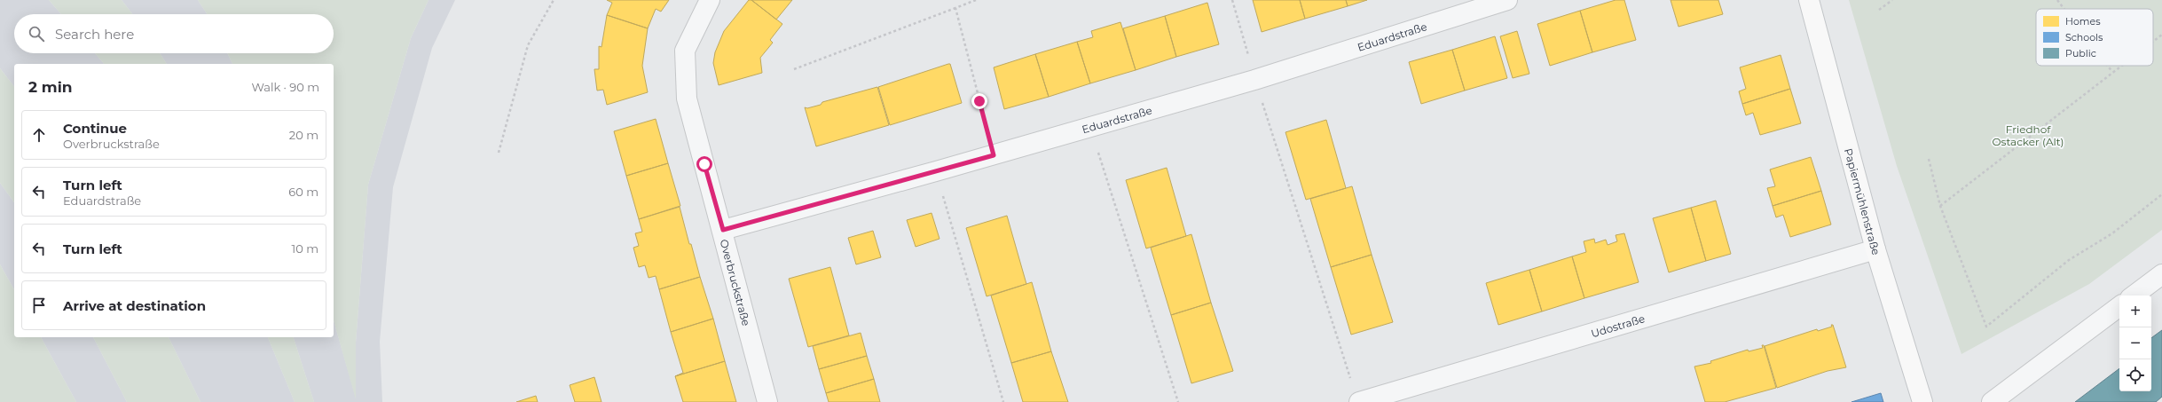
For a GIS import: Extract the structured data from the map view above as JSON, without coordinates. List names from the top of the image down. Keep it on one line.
{"streets":{"main road":["Papiermühlenstraße"],"street":["Eduardstraße","Overbruckstraße","Udostraße"]},"crossings":[["Eduardstraße","Overbruckstraße"],["Papiermühlenstraße","Udostraße"]],"parks":["Friedhof Ostacker (Alt)"],"legend":["Homes","Schools","Public"],"page":{"search":"Search here","heading":["2 min","Walk · 90 m"],"list":[["Continue","Overbruckstraße","20 m"],["Turn left","Eduardstraße","60 m"],["Turn left","10 m"],"Arrive at destination"],"map_buttons":["+","−"]}}
